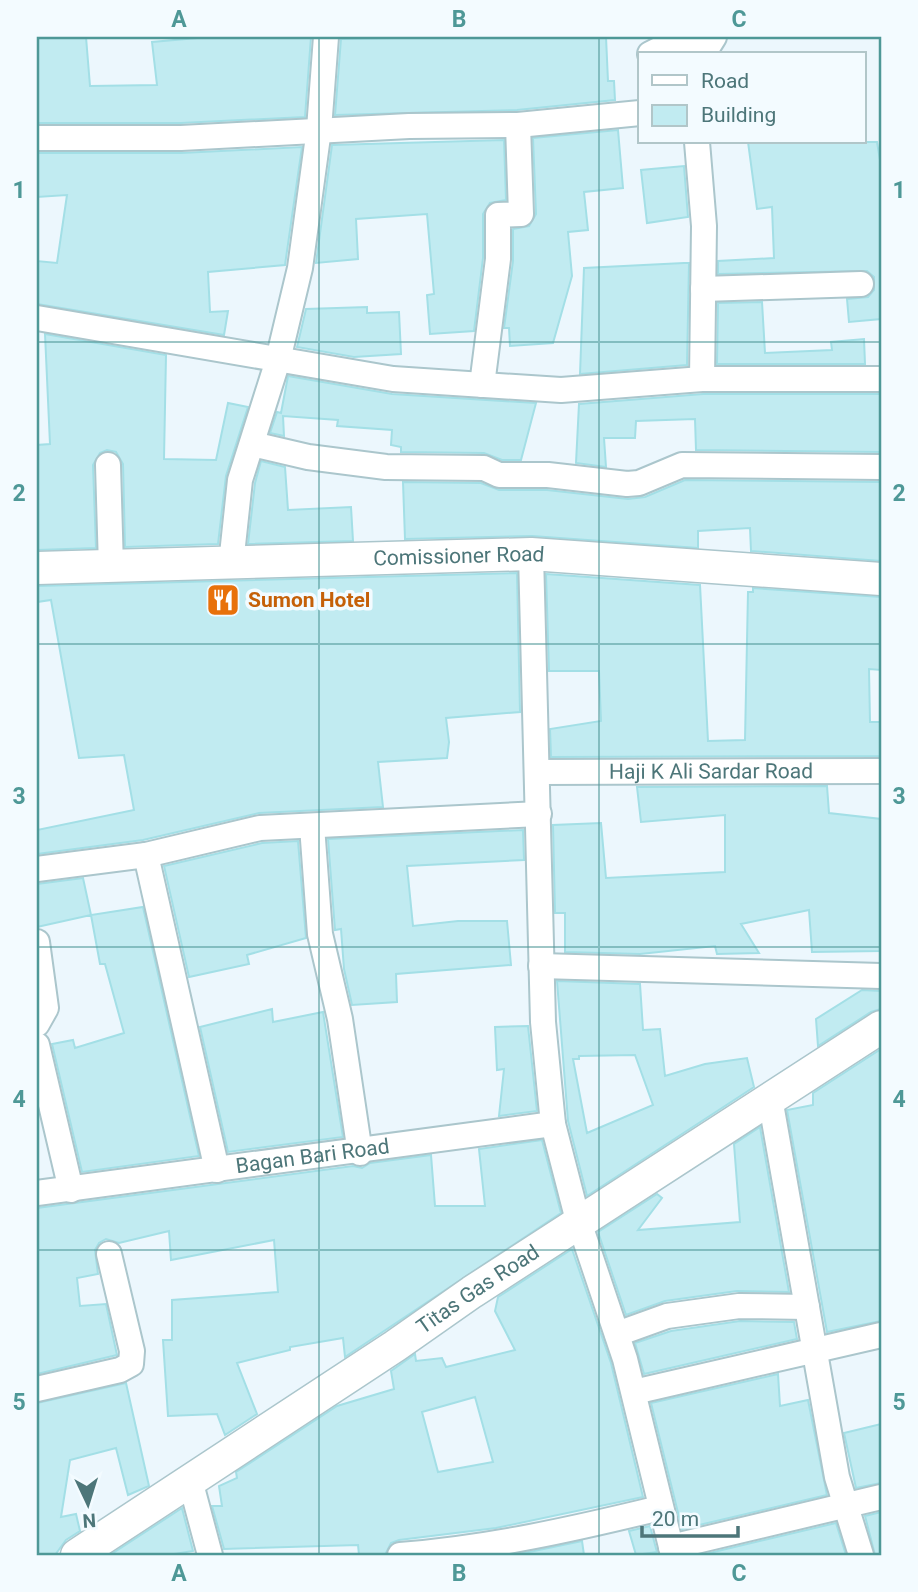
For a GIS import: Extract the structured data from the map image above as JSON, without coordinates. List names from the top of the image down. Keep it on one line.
{"streets":{"street":["Comissioner Road","Haji K Ali Sardar Road","Bagan Bari Road","Titas Gas Road"]},"places":{"restaurant":["Sumon Hotel"]},"legend":["Road","Building"],"scale_bar":"20 m","north":"bottom","grid":{"columns":["A","B","C"],"rows":["1","2","3","4","5"]}}
